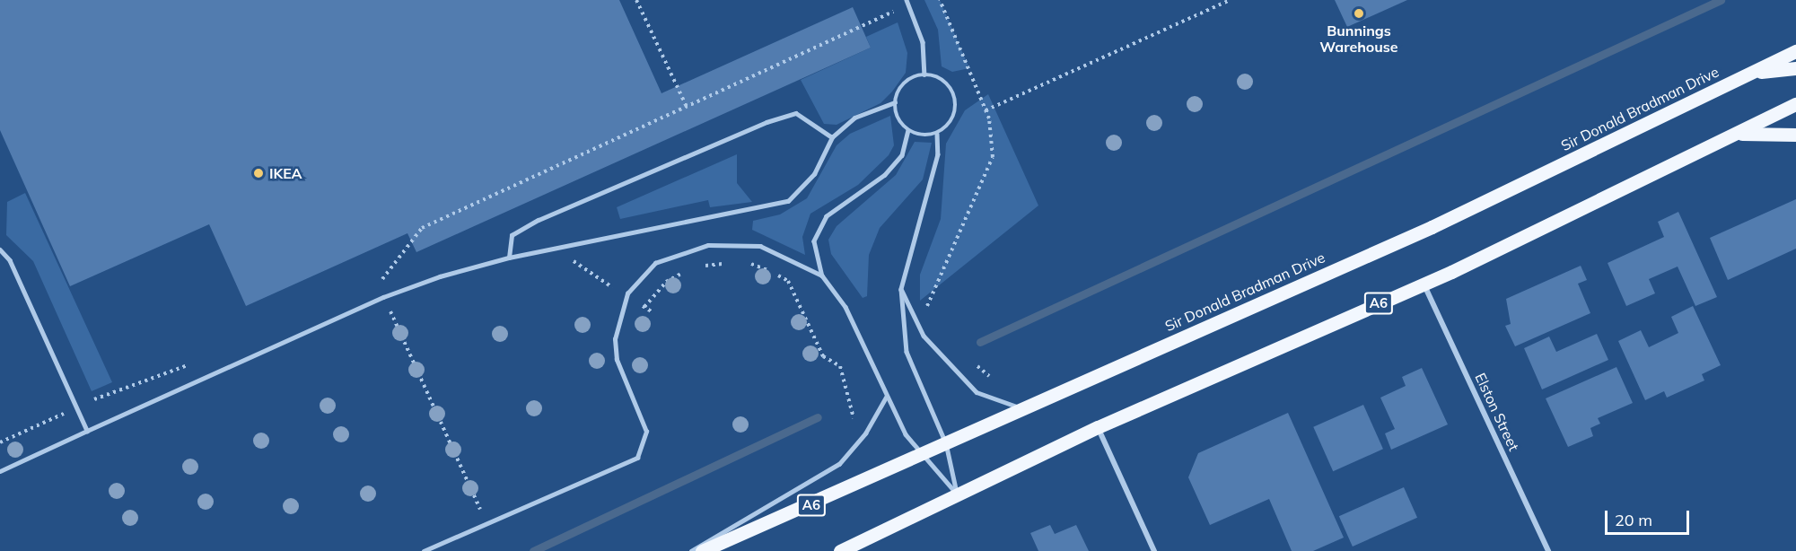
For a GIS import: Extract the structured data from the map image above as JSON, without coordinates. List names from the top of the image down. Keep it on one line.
{"streets":{"main road":["Sir Donald Bradman Drive","A6"],"street":["Elston Street"]},"crossings":[["A6","Elston Street"]],"places":["Bunnings Warehouse","IKEA"],"scale_bar":"20 m"}
